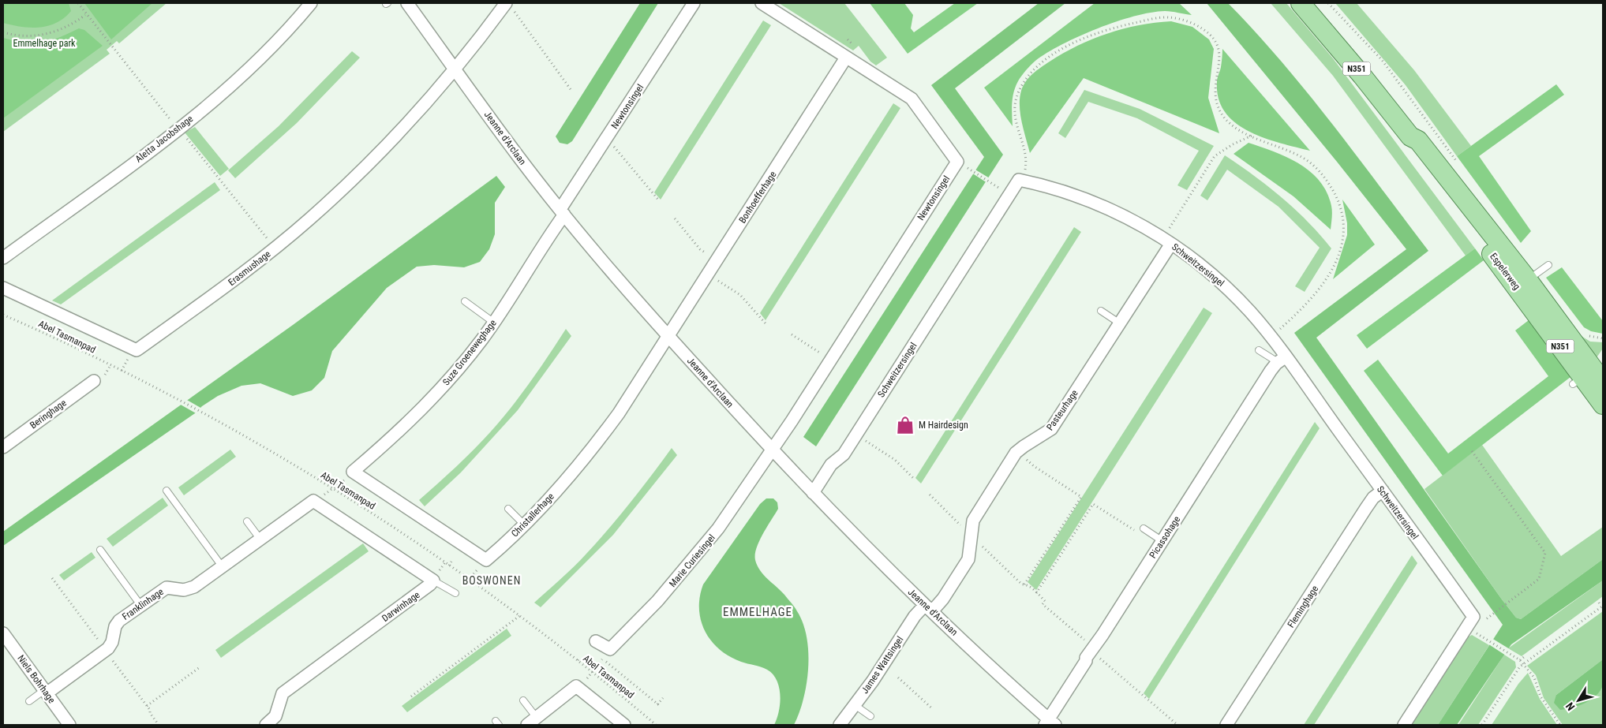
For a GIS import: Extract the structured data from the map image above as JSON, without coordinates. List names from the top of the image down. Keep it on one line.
{"streets":{"main road":["N351","Espelerweg"],"street":["Newtonsingel","Jeanne d'Arclaan","Aletta Jacobshage","Bonhoefferhage","Schweitzersingel","Erasmushage","Suze Groeneweghage","Pasteurhage","Beringhage","Christallerhage","Picassohage","Marie Curiesingel","Franklinhage","Darwinhage","Fleminghage","James Wattsingel","Niels Bohrhage"],"path":["Abel Tasmanpad"]},"crossings":[["Newtonsingel","Jeanne d'Arclaan"],["Newtonsingel","Bonhoefferhage"],["Newtonsingel","Suze Groeneweghage"],["Newtonsingel","Marie Curiesingel"],["Jeanne d'Arclaan","Bonhoefferhage"],["Jeanne d'Arclaan","Schweitzersingel"],["Jeanne d'Arclaan","Erasmushage"],["Jeanne d'Arclaan","Suze Groeneweghage"],["Jeanne d'Arclaan","Pasteurhage"],["Jeanne d'Arclaan","Christallerhage"],["Jeanne d'Arclaan","Picassohage"],["Jeanne d'Arclaan","Marie Curiesingel"],["Jeanne d'Arclaan","James Wattsingel"],["Bonhoefferhage","Christallerhage"],["Schweitzersingel","Pasteurhage"],["Schweitzersingel","Picassohage"],["Schweitzersingel","Fleminghage"],["Suze Groeneweghage","Christallerhage"],["Pasteurhage","James Wattsingel"],["Franklinhage","Niels Bohrhage"]],"districts":["BOSWONEN","EMMELHAGE"],"parks":["Emmelhage park"],"places":{"shop":["M Hairdesign"]},"north":"bottom left"}
